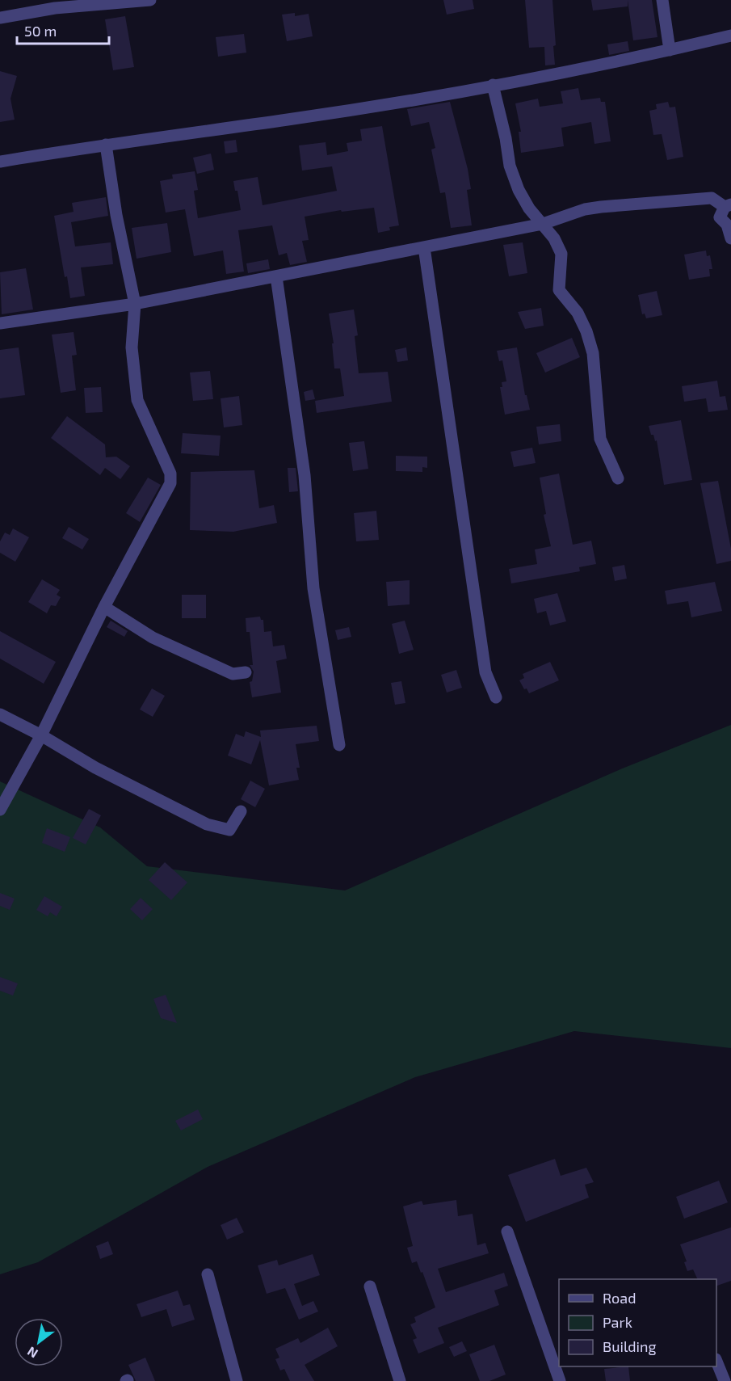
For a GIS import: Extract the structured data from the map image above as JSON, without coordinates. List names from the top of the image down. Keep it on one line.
{"legend":["Road","Park","Building"],"scale_bar":"50 m","north":"bottom left"}
